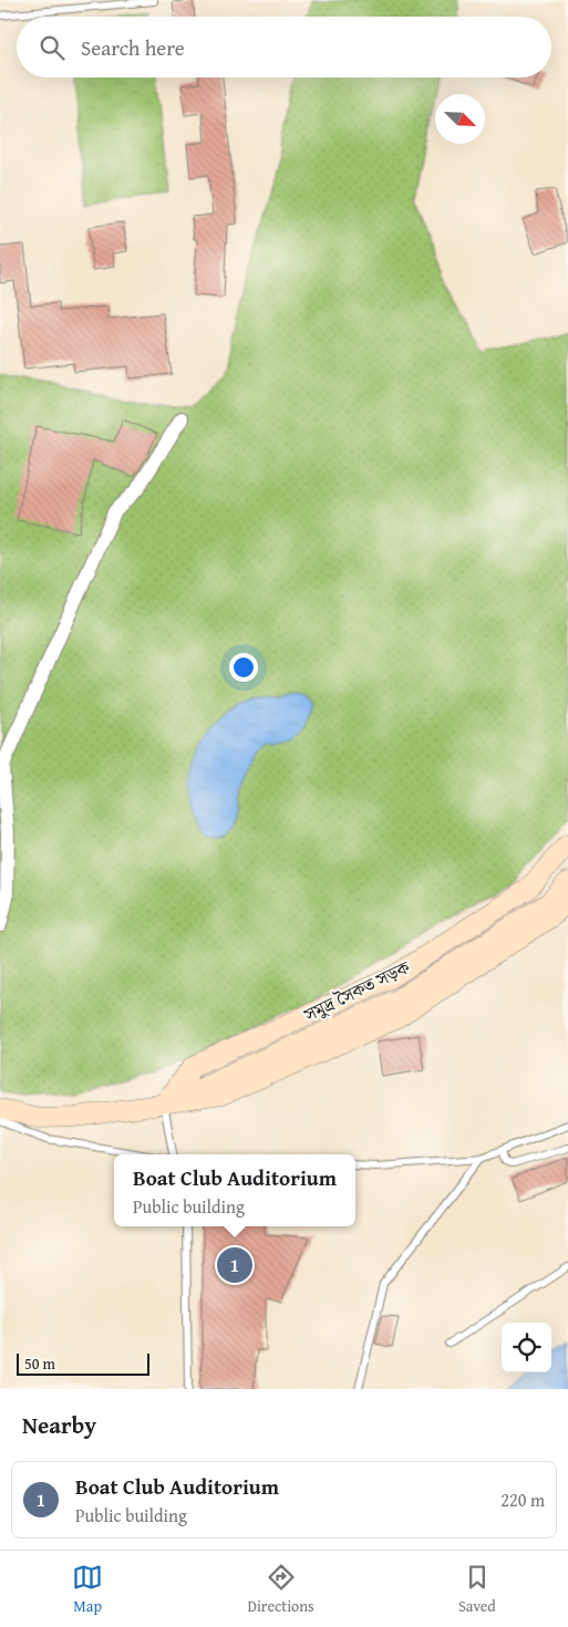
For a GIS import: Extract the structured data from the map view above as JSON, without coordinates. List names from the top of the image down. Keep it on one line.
{"streets":{"main road":["সমুদ্র সৈকত সড়ক"]},"scale_bar":"50 m","north":"bottom right","page":{"search":"Search here","popup":["Boat Club Auditorium","Public building"],"pins":"1","scale":"50 m","heading":"Nearby","list":[{"mark":"1","name":"Boat Club Auditorium","note":"Public building","value":"220 m"}],"nav":["Map","Directions","Saved"]}}
